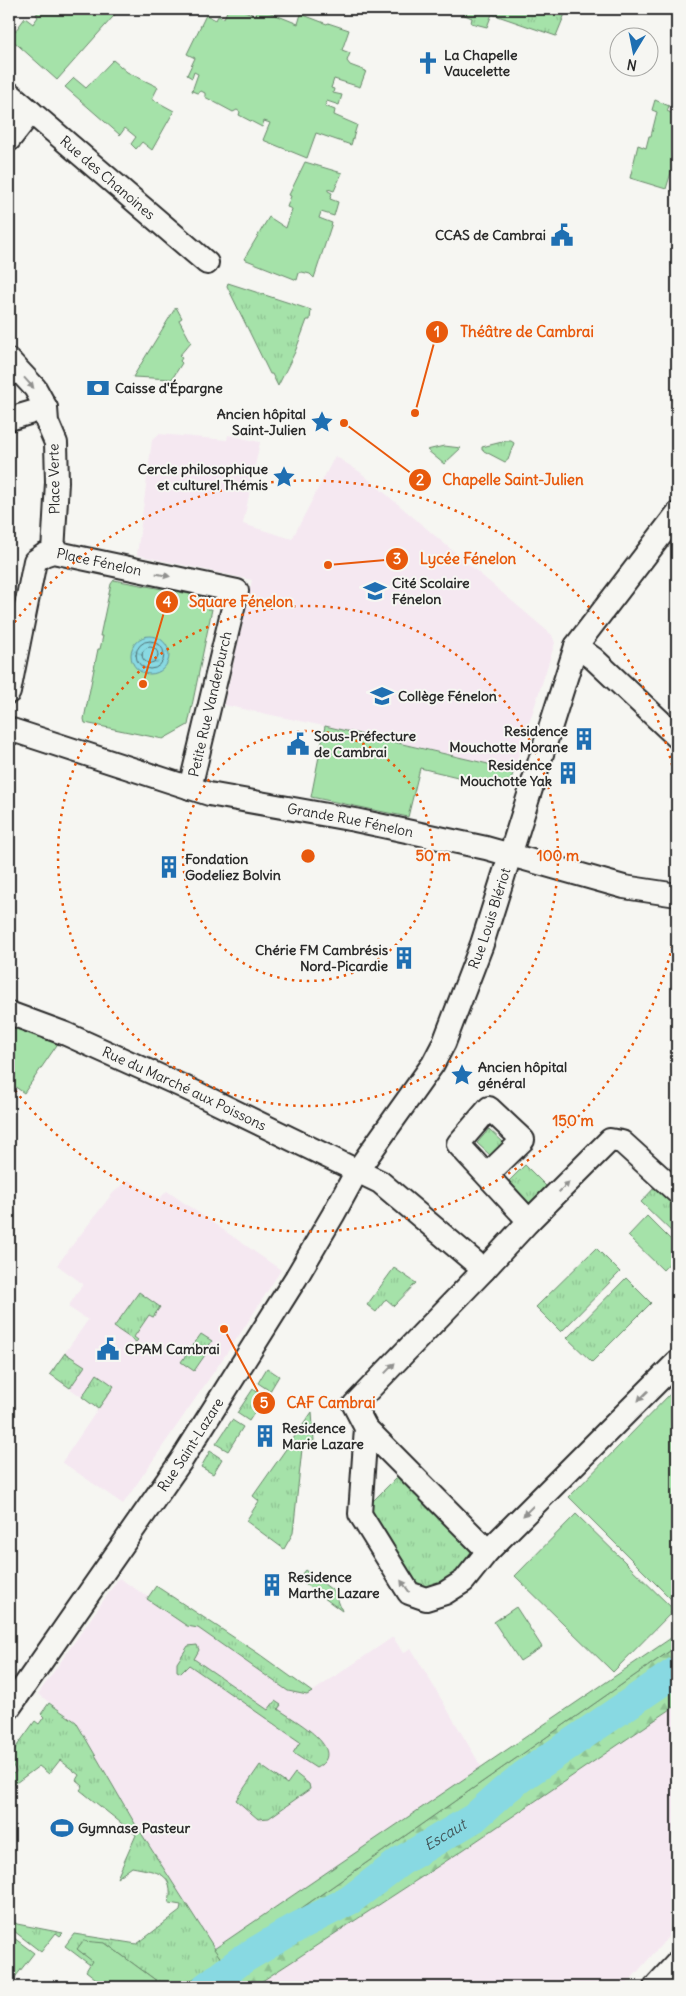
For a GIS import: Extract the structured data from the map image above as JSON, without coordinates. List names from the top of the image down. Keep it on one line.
{"streets":{"street":["Rue des Chanoines","Place Verte","Place Fénelon","Petite Rue Vanderburch","Grande Rue Fénelon","Rue Louis Blériot","Rue du Marché aux Poissons","Rue Saint-Lazare"]},"crossings":[["Place Verte","Place Fénelon"],["Place Fénelon","Petite Rue Vanderburch"],["Petite Rue Vanderburch","Grande Rue Fénelon"],["Grande Rue Fénelon","Rue Louis Blériot"],["Rue Louis Blériot","Rue du Marché aux Poissons"],["Rue Louis Blériot","Rue Saint-Lazare"],["Rue du Marché aux Poissons","Rue Saint-Lazare"]],"water":["Escaut"],"places":{"church":["La Chapelle Vaucelette"],"public building":["CCAS de Cambrai","Sous-Préfecture de Cambrai","CPAM Cambrai"],"bank":["Caisse d'Épargne"],"other":["Théâtre de Cambrai","Chapelle Saint-Julien","Lycée Fénelon","Square Fénelon","CAF Cambrai"],"place":["Ancien hôpital Saint-Julien","Cercle philosophique et culturel Thémis","Ancien hôpital général"],"school or university":["Cité Scolaire Fénelon","Collège Fénelon"],"building":["Residence Mouchotte Morane","Residence Mouchotte Yak","Fondation Godeliez Bolvin","Chérie FM Cambrésis Nord-Picardie","Residence Marie Lazare","Residence Marthe Lazare"],"sports":["Gymnase Pasteur"]},"north":"bottom","rings":["50 m","100 m","150 m"]}
